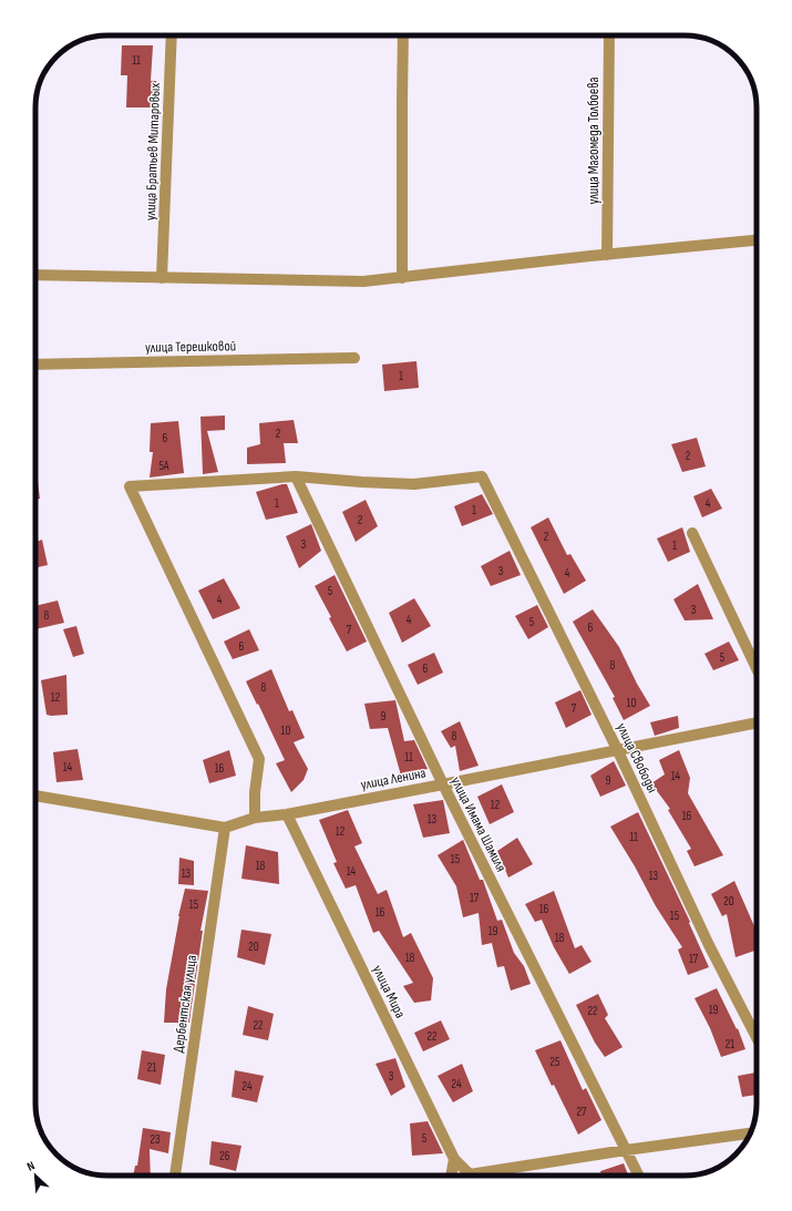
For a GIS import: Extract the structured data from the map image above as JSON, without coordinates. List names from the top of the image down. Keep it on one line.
{"streets":{"street":["улица Магомеда Толбоева","улица Братьев Митаровых","улица Терешковой","улица Свободы","улица Ленина","улица Имама Шамиля","улица Мира","Дербентская улица"]},"crossings":[["улица Свободы","улица Ленина"],["улица Свободы","улица Имама Шамиля"],["улица Ленина","улица Имама Шамиля"],["улица Ленина","улица Мира"],["улица Ленина","Дербентская улица"]],"house_numbers":["11","1","2","6","2","5А","1","4","1","2","2","3","1","3","4","5","4","3","8","4","5","6","7","6","5","8","6","8","12","10","7","9","10","8","11","14","16","14","9","12","16","13","12","11","15","18","14","13","13","17","20","15","16","16","15","19","18","20","18","17","19","22","22","22","21","25","21","3","24","24","27","5","23","26"],"north":"top left"}
